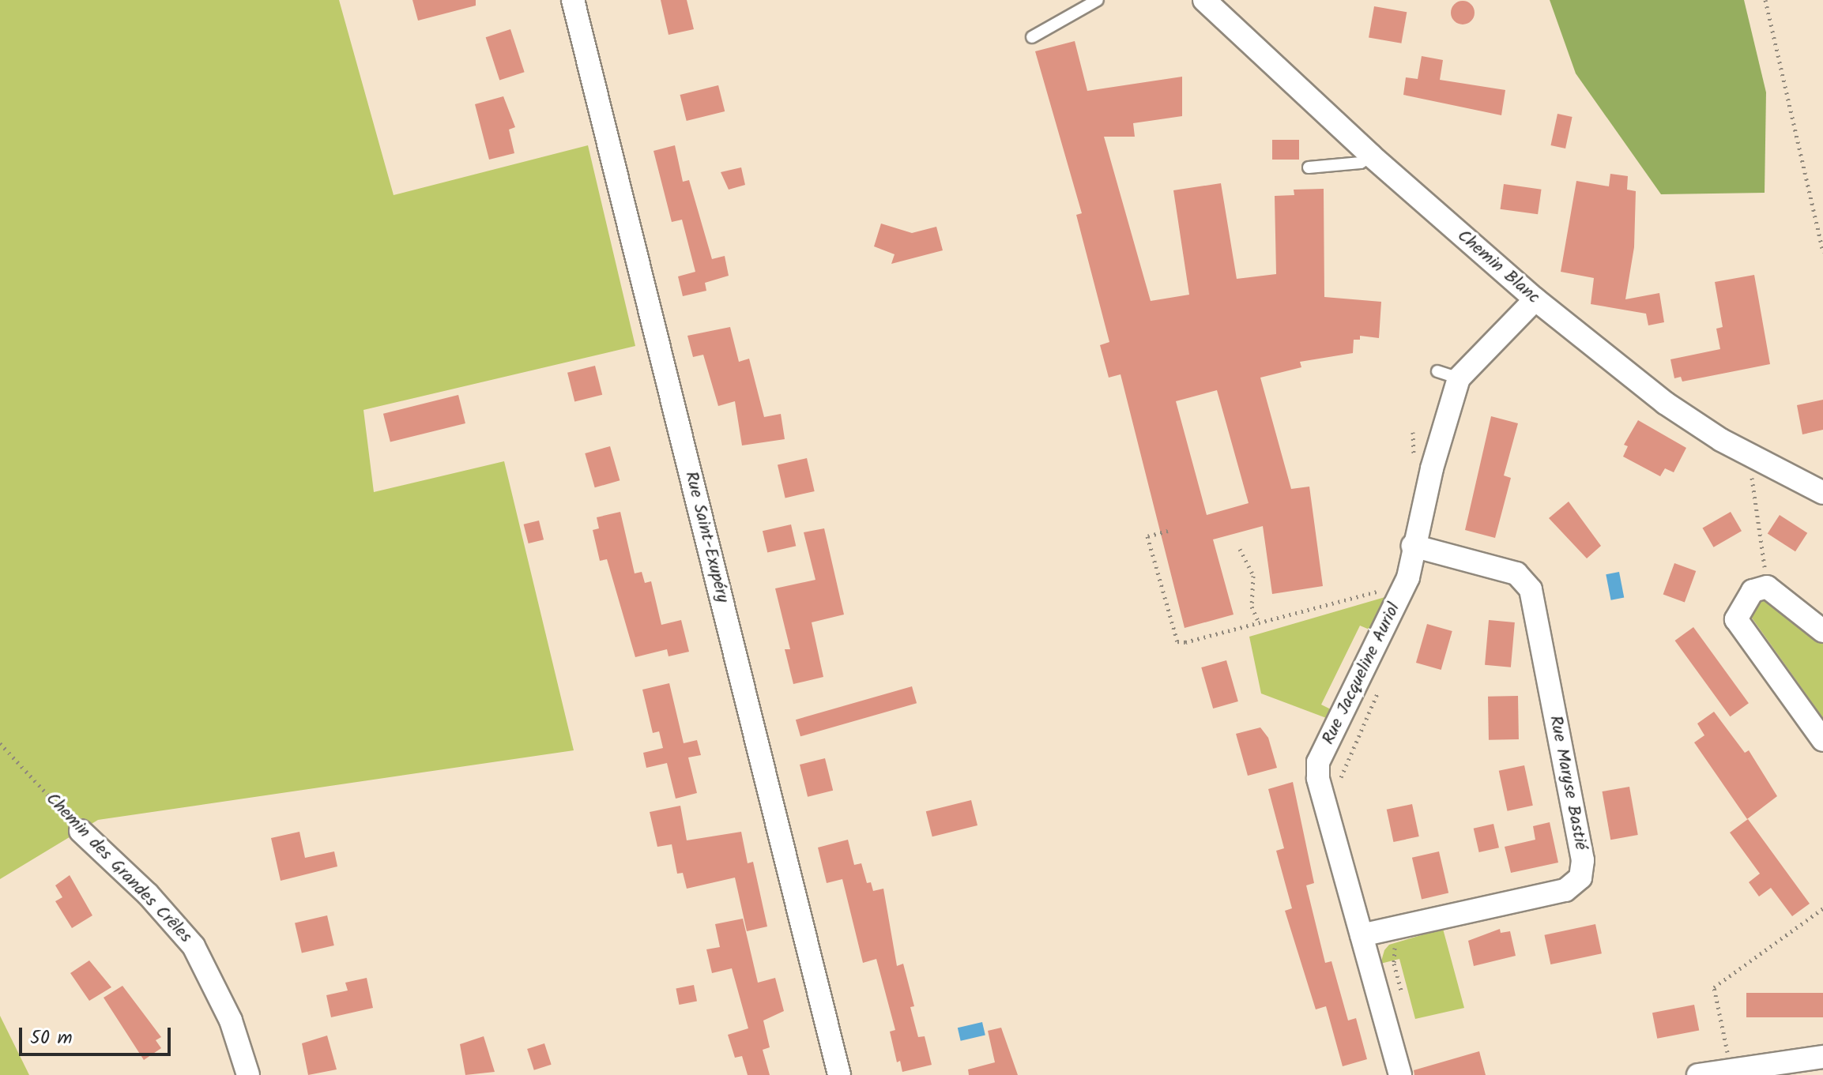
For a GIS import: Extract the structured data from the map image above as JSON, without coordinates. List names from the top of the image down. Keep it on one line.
{"streets":{"street":["Chemin Blanc","Rue Saint-Exupéry","Rue Jacqueline Auriol","Rue Maryse Bastié","Chemin des Grandes Crêles"]},"crossings":[["Chemin Blanc","Rue Jacqueline Auriol"],["Rue Jacqueline Auriol","Rue Maryse Bastié"]],"scale_bar":"50 m"}
